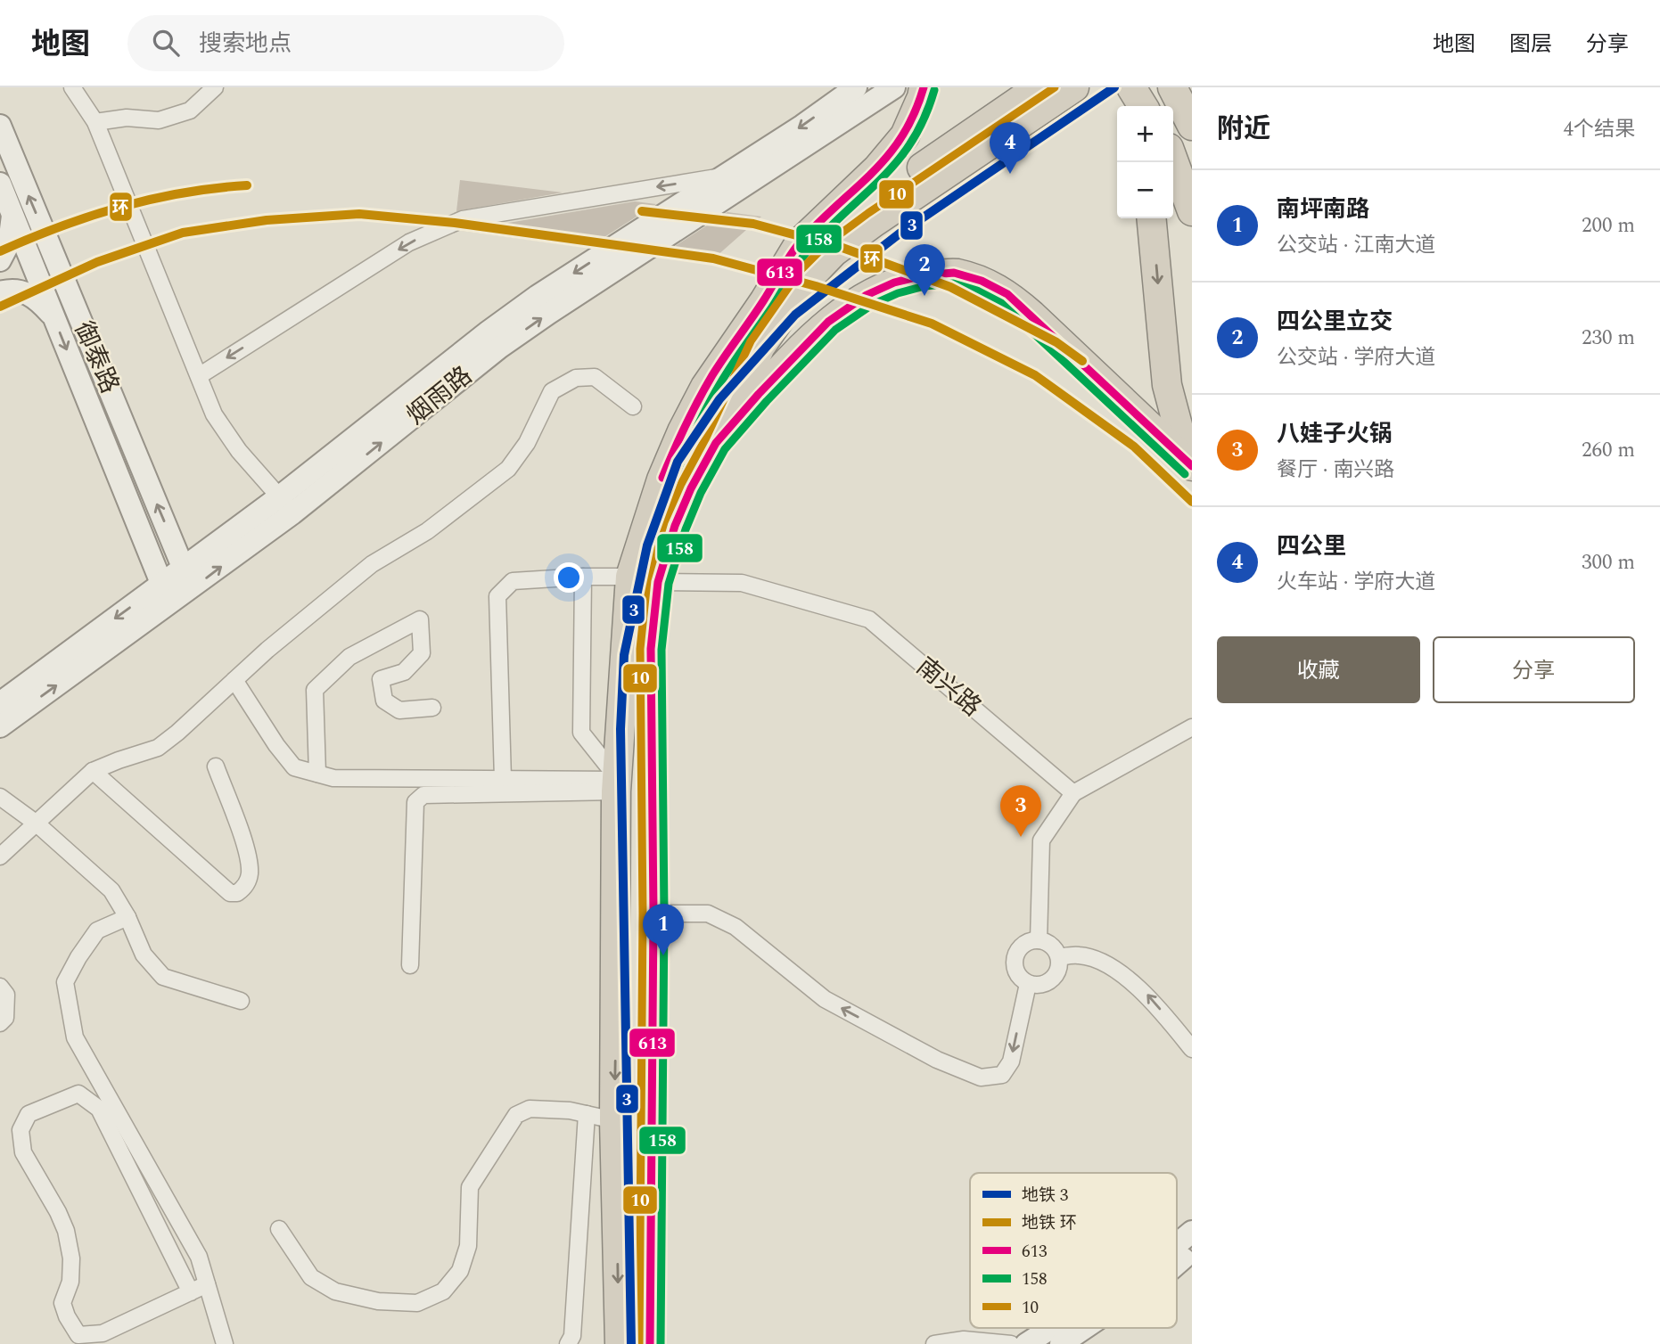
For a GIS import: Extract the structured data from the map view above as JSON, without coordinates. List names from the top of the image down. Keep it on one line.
{"streets":{"main road":["御泰路","烟雨路"],"street":["南兴路"]},"crossings":[["御泰路","烟雨路"]],"lines":["metro line 3","transit line 613","transit line 10","transit line 158","metro line 环"],"legend":["地铁 3","地铁 环","613","158","10"],"page":{"header":"地图","search":"搜索地点","nav":["地图","图层","分享"],"heading":["附近","4个结果"],"map_buttons":["+","−"],"pins":["4","2","3","1"],"list":[{"mark":"1","name":"南坪南路","note":"公交站 · 江南大道","value":"200 m"},{"mark":"2","name":"四公里立交","note":"公交站 · 学府大道","value":"230 m"},{"mark":"3","name":"八娃子火锅","note":"餐厅 · 南兴路","value":"260 m"},{"mark":"4","name":"四公里","note":"火车站 · 学府大道","value":"300 m"}],"buttons":["收藏","分享"]}}
